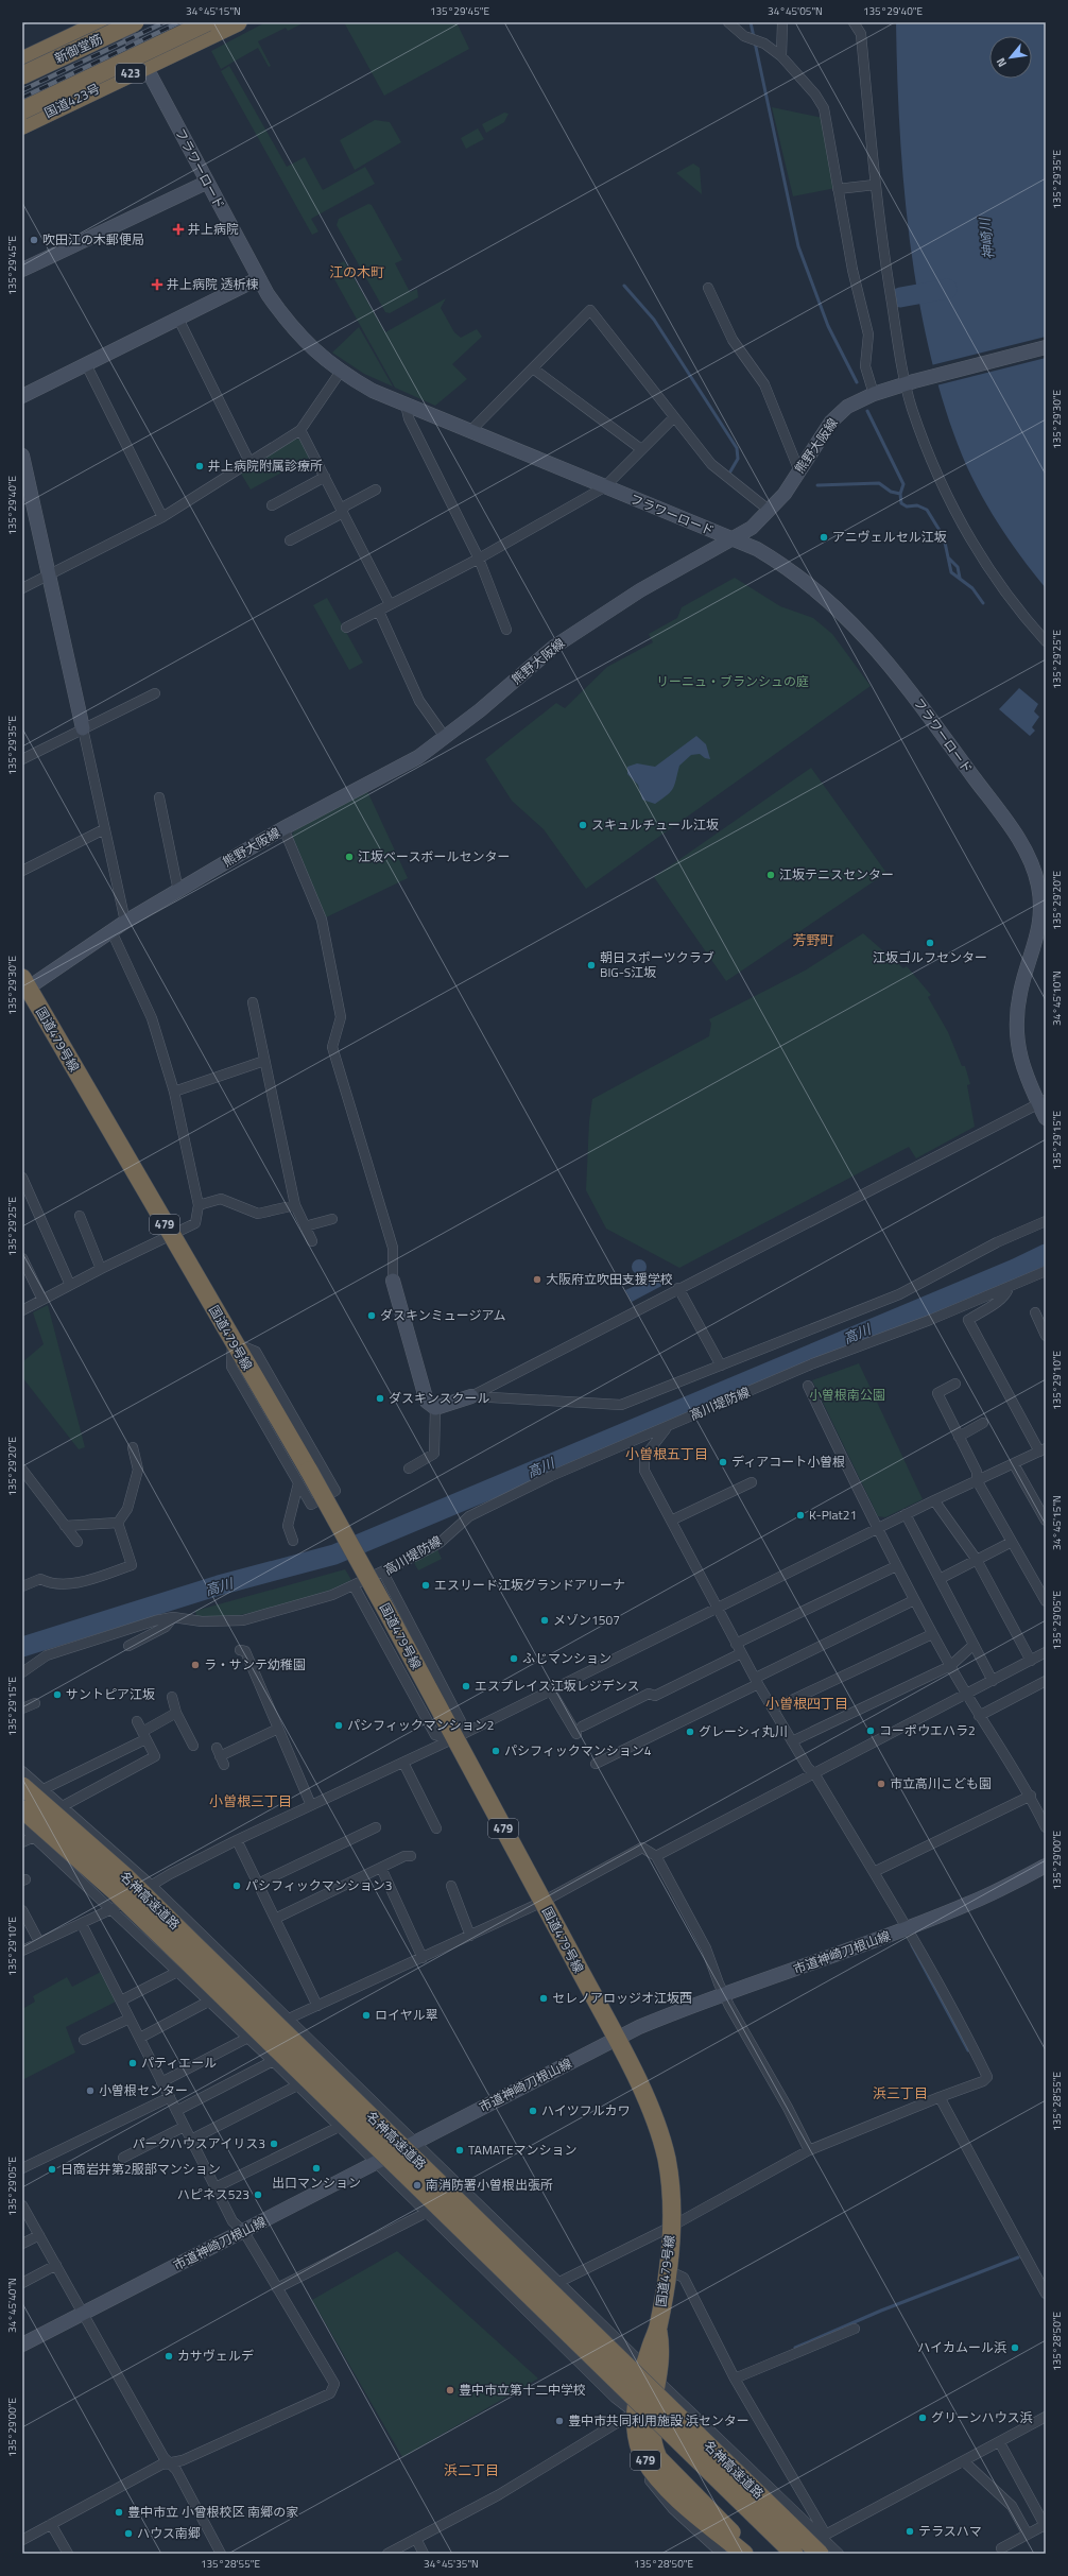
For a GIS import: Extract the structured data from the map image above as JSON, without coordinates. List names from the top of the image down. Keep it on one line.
{"streets":{"highway":["新御堂筋","423","国道423号","国道479号線","479","名神高速道路"],"street":["フラワーロード","熊野大阪線","高川堤防線","市道神崎刀根山線"]},"crossings":[["国道423号","フラワーロード"],["フラワーロード","熊野大阪線"],["熊野大阪線","国道479号線"],["国道479号線","市道神崎刀根山線"]],"districts":["江の木町","芳野町","小曽根五丁目","小曽根四丁目","小曽根三丁目","浜三丁目","浜二丁目"],"water":["神崎川","高川"],"parks":["リーニュ・ブランシュの庭","小曽根南公園"],"places":{"health":["井上病院","井上病院 透析棟"],"other":["吹田江の木郵便局","井上病院附属診療所","アニヴェルセル江坂","スキュルチュール江坂","江坂ベースボールセンター","江坂テニスセンター","江坂ゴルフセンター","朝日スポーツクラブ BIG-S江坂","大阪府立吹田支援学校","ダスキンミュージアム","ダスキンスクール","ディアコート小曽根","K-Plat21","エスリード江坂グランドアリーナ","メゾン1507","ふじマンション","ラ・サンテ幼稚園","エスプレイス江坂レジデンス","サントピア江坂","パシフィックマンション2","コーポウエハラ2","グレーシィ丸川","パシフィックマンション4","市立高川こども園","パシフィックマンション3","セレノアロッジオ江坂西","ロイヤル翠","パティエール","小曽根センター","ハイツフルカワ","パークハウスアイリス3","TAMATEマンション","出口マンション","日商岩井第2服部マンション","南消防署小曽根出張所","ハピネス523","ハイカムール浜","カサヴェルデ","豊中市立第十二中学校","グリーンハウス浜","豊中市共同利用施設 浜センター","豊中市立 小曾根校区 南郷の家","テラスハマ","ハウス南郷"]},"north":"bottom left","coordinates":["34°45'15\"N","135°29'45\"E","34°45'05\"N","135°29'40\"E","135°29'35\"E","135°29'30\"E","135°29'25\"E","135°29'20\"E","34°45'10\"N","135°29'15\"E","135°29'10\"E","135°29'05\"E","135°29'00\"E","135°28'55\"E","34°45'40\"N","135°28'50\"E","34°45'35\"N"]}
